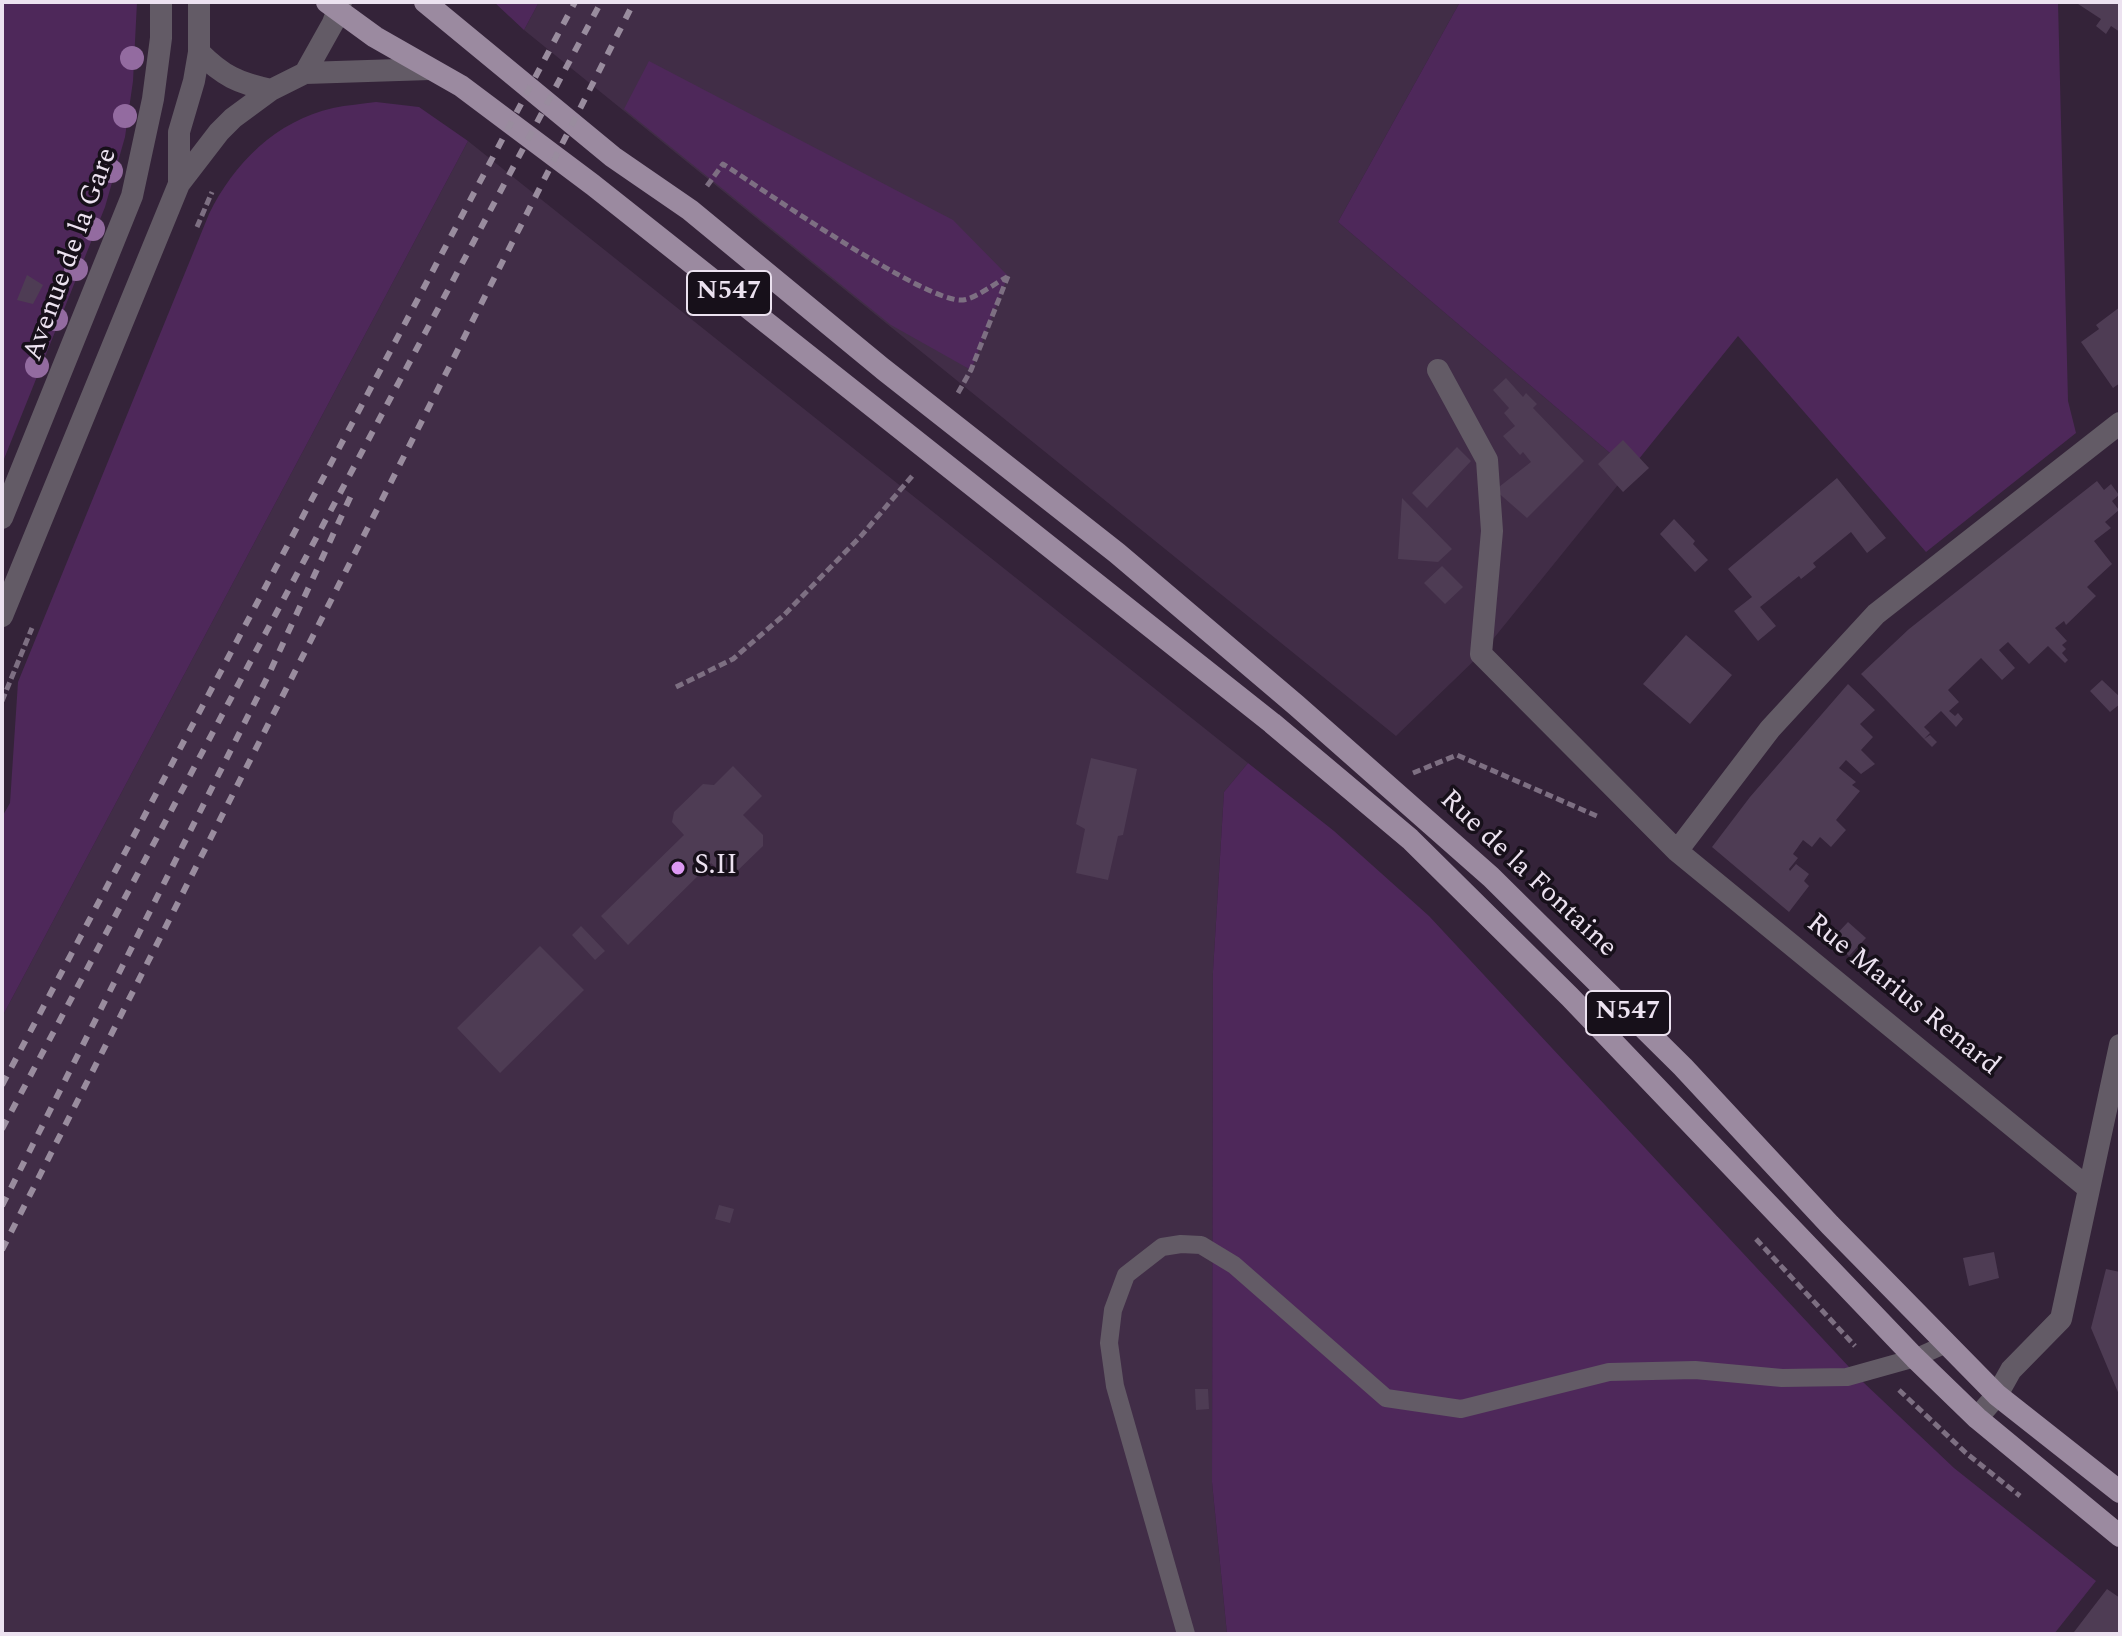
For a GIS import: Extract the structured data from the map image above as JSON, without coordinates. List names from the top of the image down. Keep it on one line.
{"streets":{"main road":["N547","Rue de la Fontaine"],"street":["Avenue de la Gare","Rue Marius Renard"]},"crossings":[["N547","Rue de la Fontaine"]],"places":["S.II"]}
